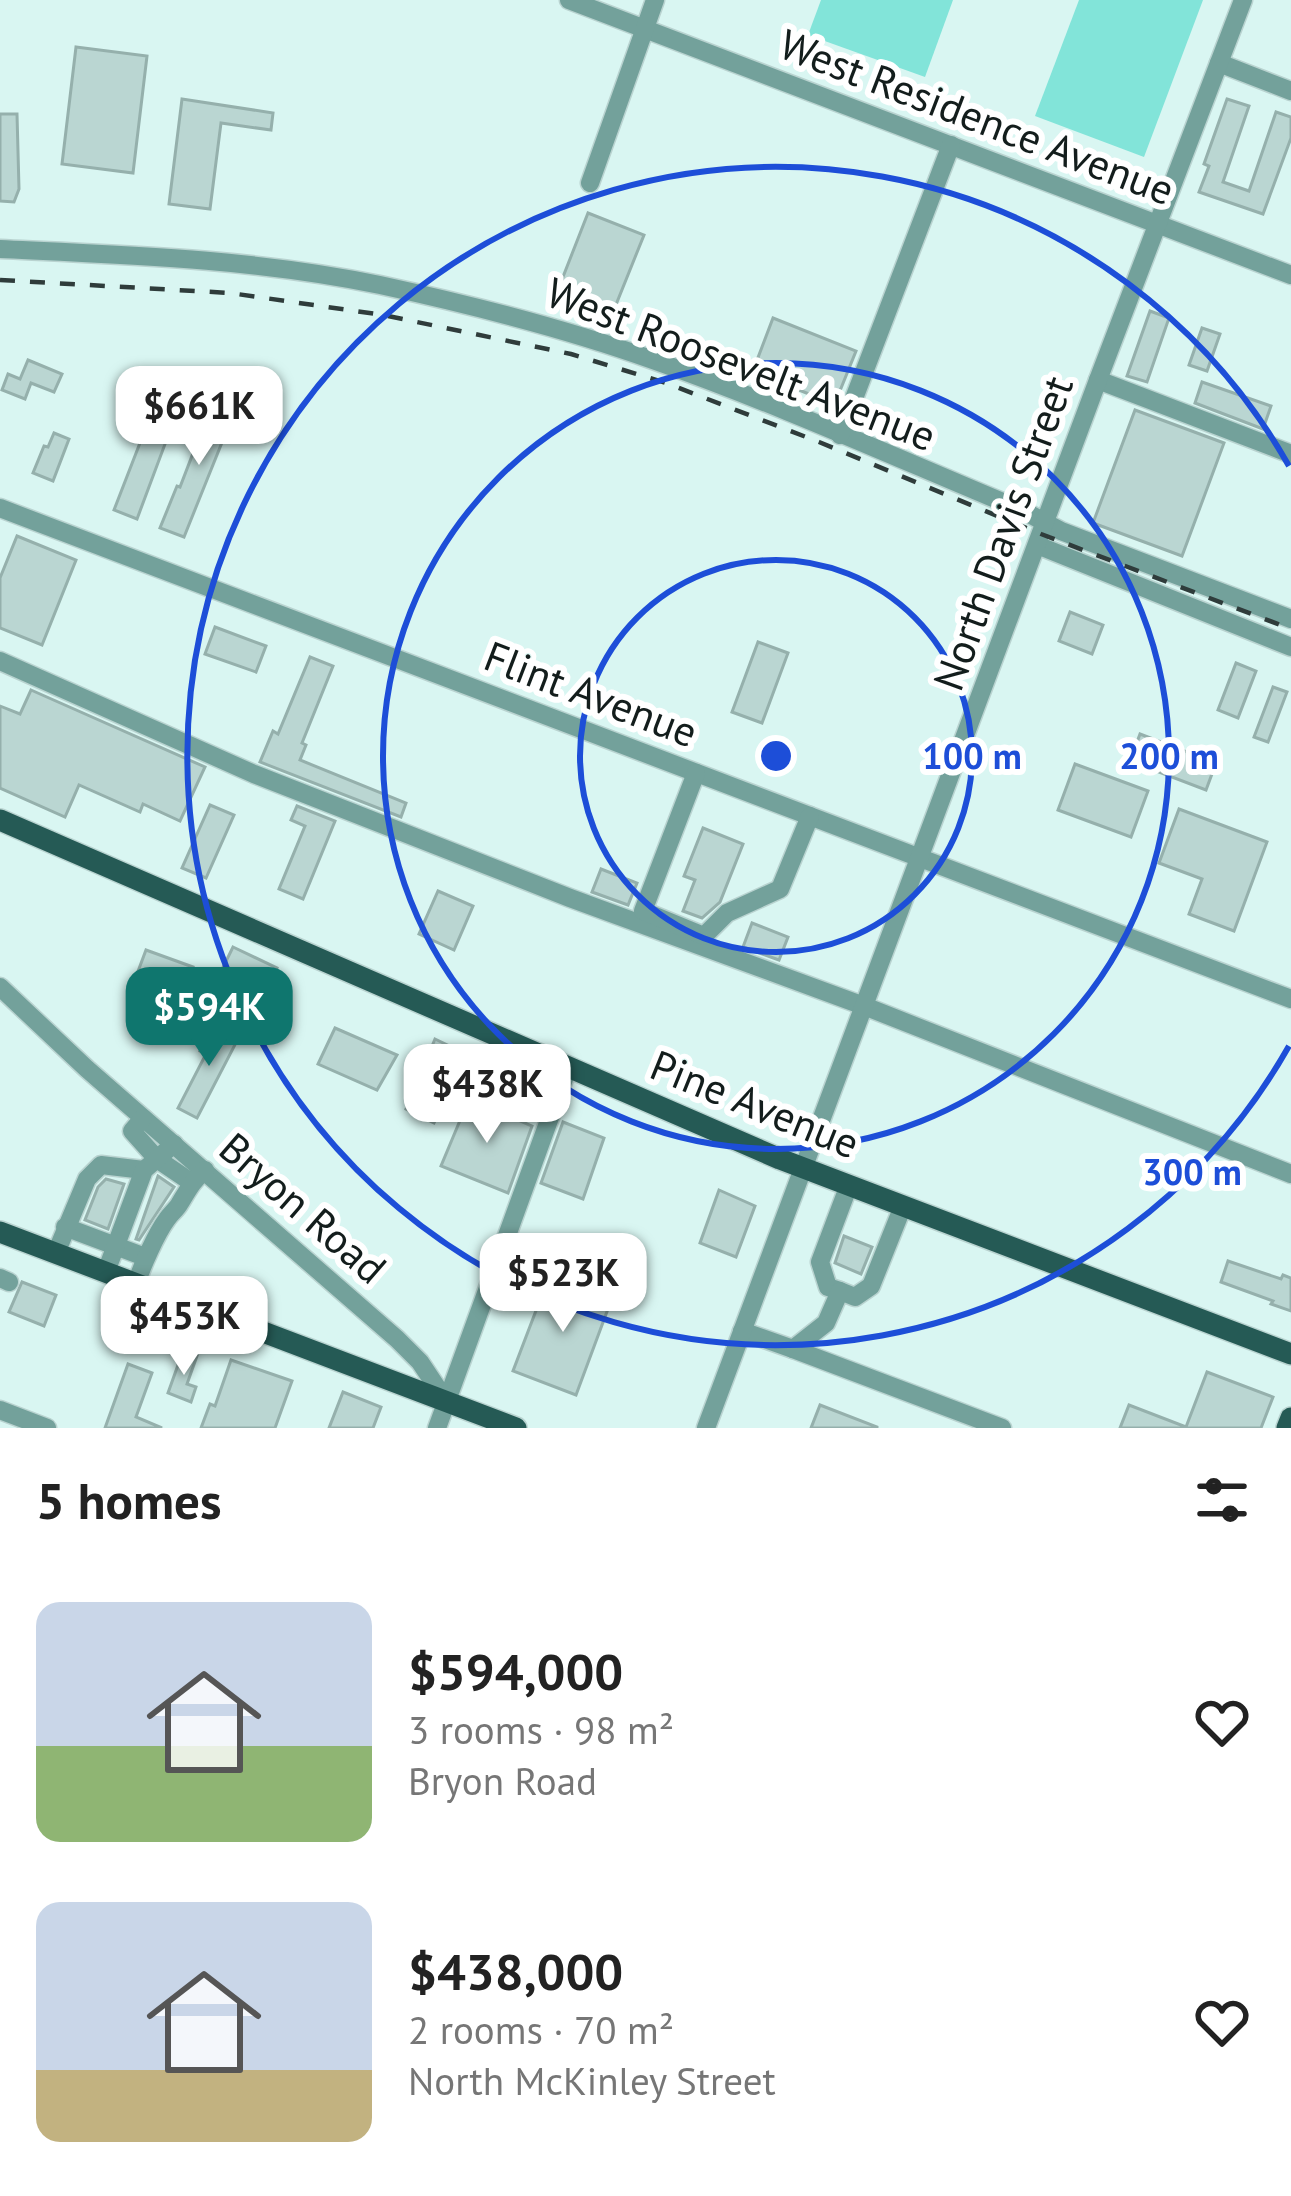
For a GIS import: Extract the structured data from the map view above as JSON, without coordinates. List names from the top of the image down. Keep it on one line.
{"streets":{"main road":["Pine Avenue"],"street":["West Residence Avenue","West Roosevelt Avenue","North Davis Street","Flint Avenue","Bryon Road"]},"crossings":[["West Residence Avenue","North Davis Street"],["West Roosevelt Avenue","North Davis Street"],["North Davis Street","Flint Avenue"],["North Davis Street","Pine Avenue"]],"page":{"price":["$661K","$594K","$438K","$523K","$453K"],"heading":"5 homes","list":[{"name":"$594,000","note":"3 rooms · 98 m² · Bryon Road"},{"name":"$438,000","note":"2 rooms · 70 m² · North McKinley Street"}]},"rings":["100 m","200 m","300 m"]}
